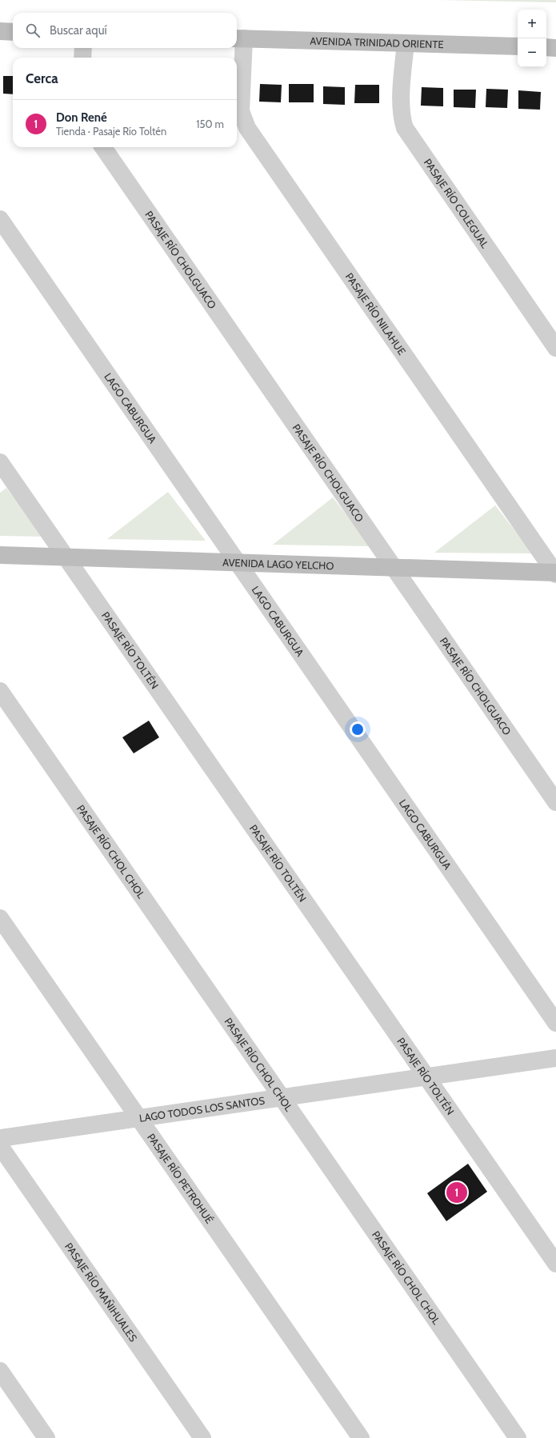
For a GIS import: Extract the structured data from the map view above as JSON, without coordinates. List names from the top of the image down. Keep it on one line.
{"streets":{"street":["AVENIDA TRINIDAD ORIENTE","PASAJE RÍO COLEGUAL","PASAJE RÍO CHOLGUACO","PASAJE RÍO NILAHUE","LAGO CABURGUA","AVENIDA LAGO YELCHO","PASAJE RÍO TOLTÉN","PASAJE RÍO CHOL CHOL","LAGO TODOS LOS SANTOS","PASAJE RÍO PETROHUÉ","PASAJE RÍO MAÑIHUALES"]},"crossings":[["AVENIDA TRINIDAD ORIENTE","PASAJE RÍO COLEGUAL"],["AVENIDA TRINIDAD ORIENTE","PASAJE RÍO NILAHUE"],["PASAJE RÍO CHOLGUACO","AVENIDA LAGO YELCHO"],["PASAJE RÍO NILAHUE","AVENIDA LAGO YELCHO"],["LAGO CABURGUA","AVENIDA LAGO YELCHO"],["AVENIDA LAGO YELCHO","PASAJE RÍO TOLTÉN"],["PASAJE RÍO TOLTÉN","LAGO TODOS LOS SANTOS"],["PASAJE RÍO CHOL CHOL","LAGO TODOS LOS SANTOS"],["LAGO TODOS LOS SANTOS","PASAJE RÍO PETROHUÉ"]],"page":{"map_buttons":["+","−"],"search":"Buscar aquí","heading":"Cerca","list":[{"mark":"1","name":"Don René","note":"Tienda · Pasaje Río Toltén","value":"150 m"}],"pins":"1"}}
